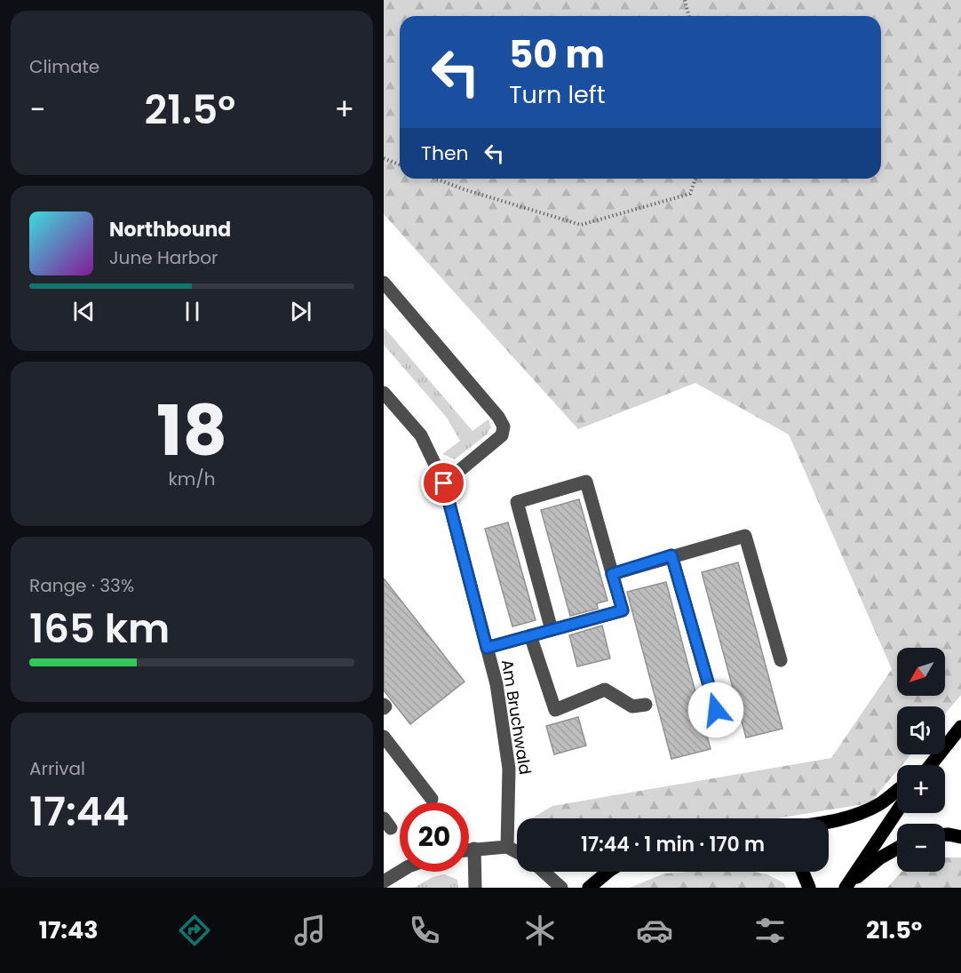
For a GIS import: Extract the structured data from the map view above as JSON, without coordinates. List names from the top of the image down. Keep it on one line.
{"streets":{"street":["Am Bruchwald"]},"north":"bottom left","page":{"tile":["Climate",["18","km/h"],["Range · 33%","165 km"],["Arrival","17:44"]],"turn":["50 m","Turn left"],"heat":["−","21.5°","+"],"then":"Then","song":["Northbound","June Harbor"],"map_buttons":["+","−"],"limit":"20","trip":"17:44 · 1 min · 170 m","tabs":["17:43","21.5°"]}}
